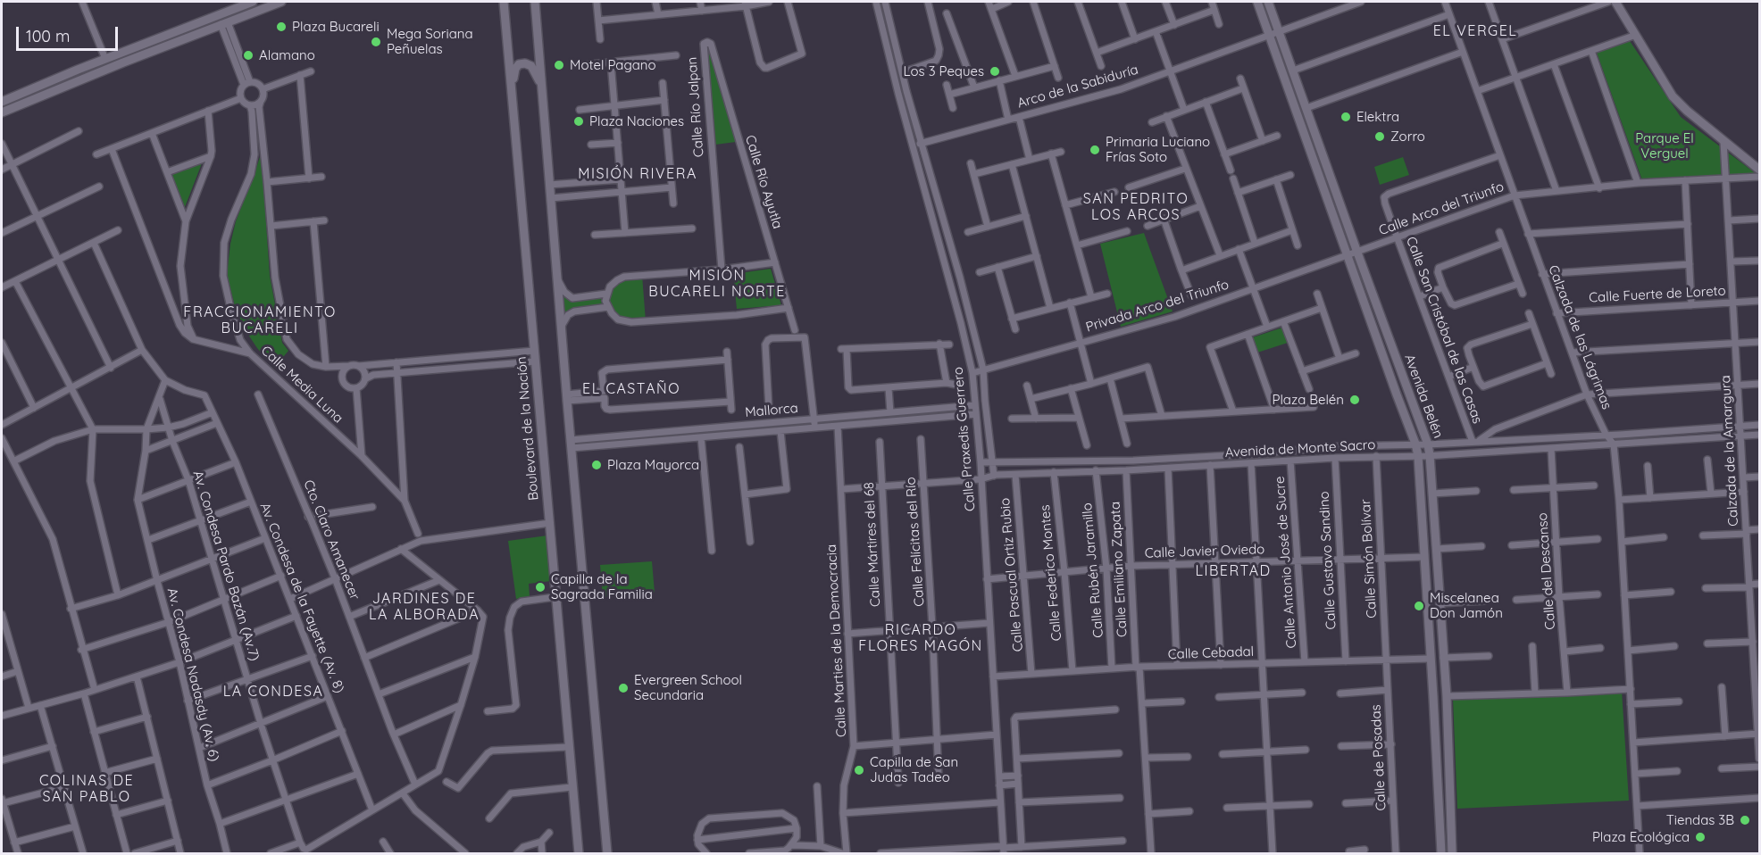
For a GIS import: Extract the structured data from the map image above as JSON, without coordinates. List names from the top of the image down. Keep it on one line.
{"streets":{"main road":["Avenida Belén","Boulevard de la Nación"],"street":["Arco de la Sabiduría","Calle Río Jalpan","Calle Río Ayutla","Calle Arco del Triunfo","Calle Fuerte de Loreto","Privada Arco del Triunfo","Calle San Cristóbal de las Casas","Calzada de las Lágrimas","Calle Media Luna","Mallorca","Calle Praxedis Guerrero","Avenida de Monte Sacro","Calzada de la Amargura","Cto. Claro Amanecer","Calle Felícitas del Río","Calle Mártires del 68","Calle Javier Oviedo","Calle Simón Bolívar","Calle Gustavo Sandino","Calle Antonio José de Sucre","Av. Condesa Pardo Bazán (Av.7)","Calle Emiliano Zapata","Calle Rubén Jaramillo","Calle del Descanso","Calle Federico Montes","Calle Pascual Ortiz Rubio","Av. Condesa de la Fayette (Av. 8)","Calle Marties de la Democracia","Calle Cebadal","Av. Condesa Nadasdy (Av. 6)","Calle de Posadas"]},"crossings":[["Arco de la Sabiduría","Avenida Belén"],["Arco de la Sabiduría","Calle Praxedis Guerrero"],["Calle Río Jalpan","Calle Río Ayutla"],["Calle Arco del Triunfo","Privada Arco del Triunfo"],["Calle Arco del Triunfo","Calle San Cristóbal de las Casas"],["Calle Arco del Triunfo","Calzada de las Lágrimas"],["Calle Arco del Triunfo","Avenida Belén"],["Calle Arco del Triunfo","Calzada de la Amargura"],["Calle Fuerte de Loreto","Calzada de las Lágrimas"],["Calle Fuerte de Loreto","Calzada de la Amargura"],["Privada Arco del Triunfo","Avenida Belén"],["Privada Arco del Triunfo","Calle Praxedis Guerrero"],["Calle San Cristóbal de las Casas","Calzada de las Lágrimas"],["Calle San Cristóbal de las Casas","Avenida de Monte Sacro"],["Calzada de las Lágrimas","Avenida de Monte Sacro"],["Avenida Belén","Avenida de Monte Sacro"],["Avenida Belén","Calle Javier Oviedo"],["Avenida Belén","Calle Cebadal"],["Mallorca","Calle Praxedis Guerrero"],["Mallorca","Calle Marties de la Democracia"],["Calle Praxedis Guerrero","Avenida de Monte Sacro"],["Calle Praxedis Guerrero","Calle Javier Oviedo"],["Calle Praxedis Guerrero","Calle Cebadal"],["Avenida de Monte Sacro","Calzada de la Amargura"],["Avenida de Monte Sacro","Calle Felícitas del Río"],["Avenida de Monte Sacro","Calle Mártires del 68"],["Avenida de Monte Sacro","Calle Simón Bolívar"],["Avenida de Monte Sacro","Calle Gustavo Sandino"],["Avenida de Monte Sacro","Calle Antonio José de Sucre"],["Avenida de Monte Sacro","Calle Emiliano Zapata"],["Avenida de Monte Sacro","Calle Rubén Jaramillo"],["Avenida de Monte Sacro","Calle del Descanso"],["Avenida de Monte Sacro","Calle Federico Montes"],["Avenida de Monte Sacro","Calle Pascual Ortiz Rubio"],["Avenida de Monte Sacro","Calle Marties de la Democracia"],["Calle Javier Oviedo","Calle Simón Bolívar"],["Calle Javier Oviedo","Calle Gustavo Sandino"],["Calle Javier Oviedo","Calle Antonio José de Sucre"],["Calle Javier Oviedo","Calle Emiliano Zapata"],["Calle Javier Oviedo","Calle Rubén Jaramillo"],["Calle Javier Oviedo","Calle Federico Montes"],["Calle Javier Oviedo","Calle Pascual Ortiz Rubio"],["Calle Simón Bolívar","Calle Cebadal"],["Calle Simón Bolívar","Calle de Posadas"],["Calle Gustavo Sandino","Calle Cebadal"],["Calle Antonio José de Sucre","Calle Cebadal"],["Av. Condesa Pardo Bazán (Av.7)","Av. Condesa de la Fayette (Av. 8)"],["Calle Emiliano Zapata","Calle Cebadal"],["Calle Rubén Jaramillo","Calle Cebadal"],["Calle Federico Montes","Calle Cebadal"],["Calle Pascual Ortiz Rubio","Calle Cebadal"],["Calle Cebadal","Calle de Posadas"]],"districts":["EL VERGEL","MISIÓN RIVERA","SAN PEDRITO LOS ARCOS","MISIÓN BUCARELI NORTE","FRACCIONAMIENTO BUCARELI","EL CASTAÑO","LIBERTAD","JARDINES DE LA ALBORADA","RICARDO FLORES MAGÓN","LA CONDESA","COLINAS DE SAN PABLO"],"parks":["Parque El Verguel"],"places":["Plaza Bucareli","Mega Soriana Peñuelas","Alamano","Motel Pagano","Los 3 Peques","Elektra","Plaza Naciones","Zorro","Primaria Luciano Frías Soto","Plaza Belén","Plaza Mayorca","Capilla de la Sagrada Familia","Miscelanea Don Jamón","Evergreen School Secundaria","Capilla de San Judas Tadeo","Tiendas 3B","Plaza Ecológica"],"scale_bar":"100 m"}
